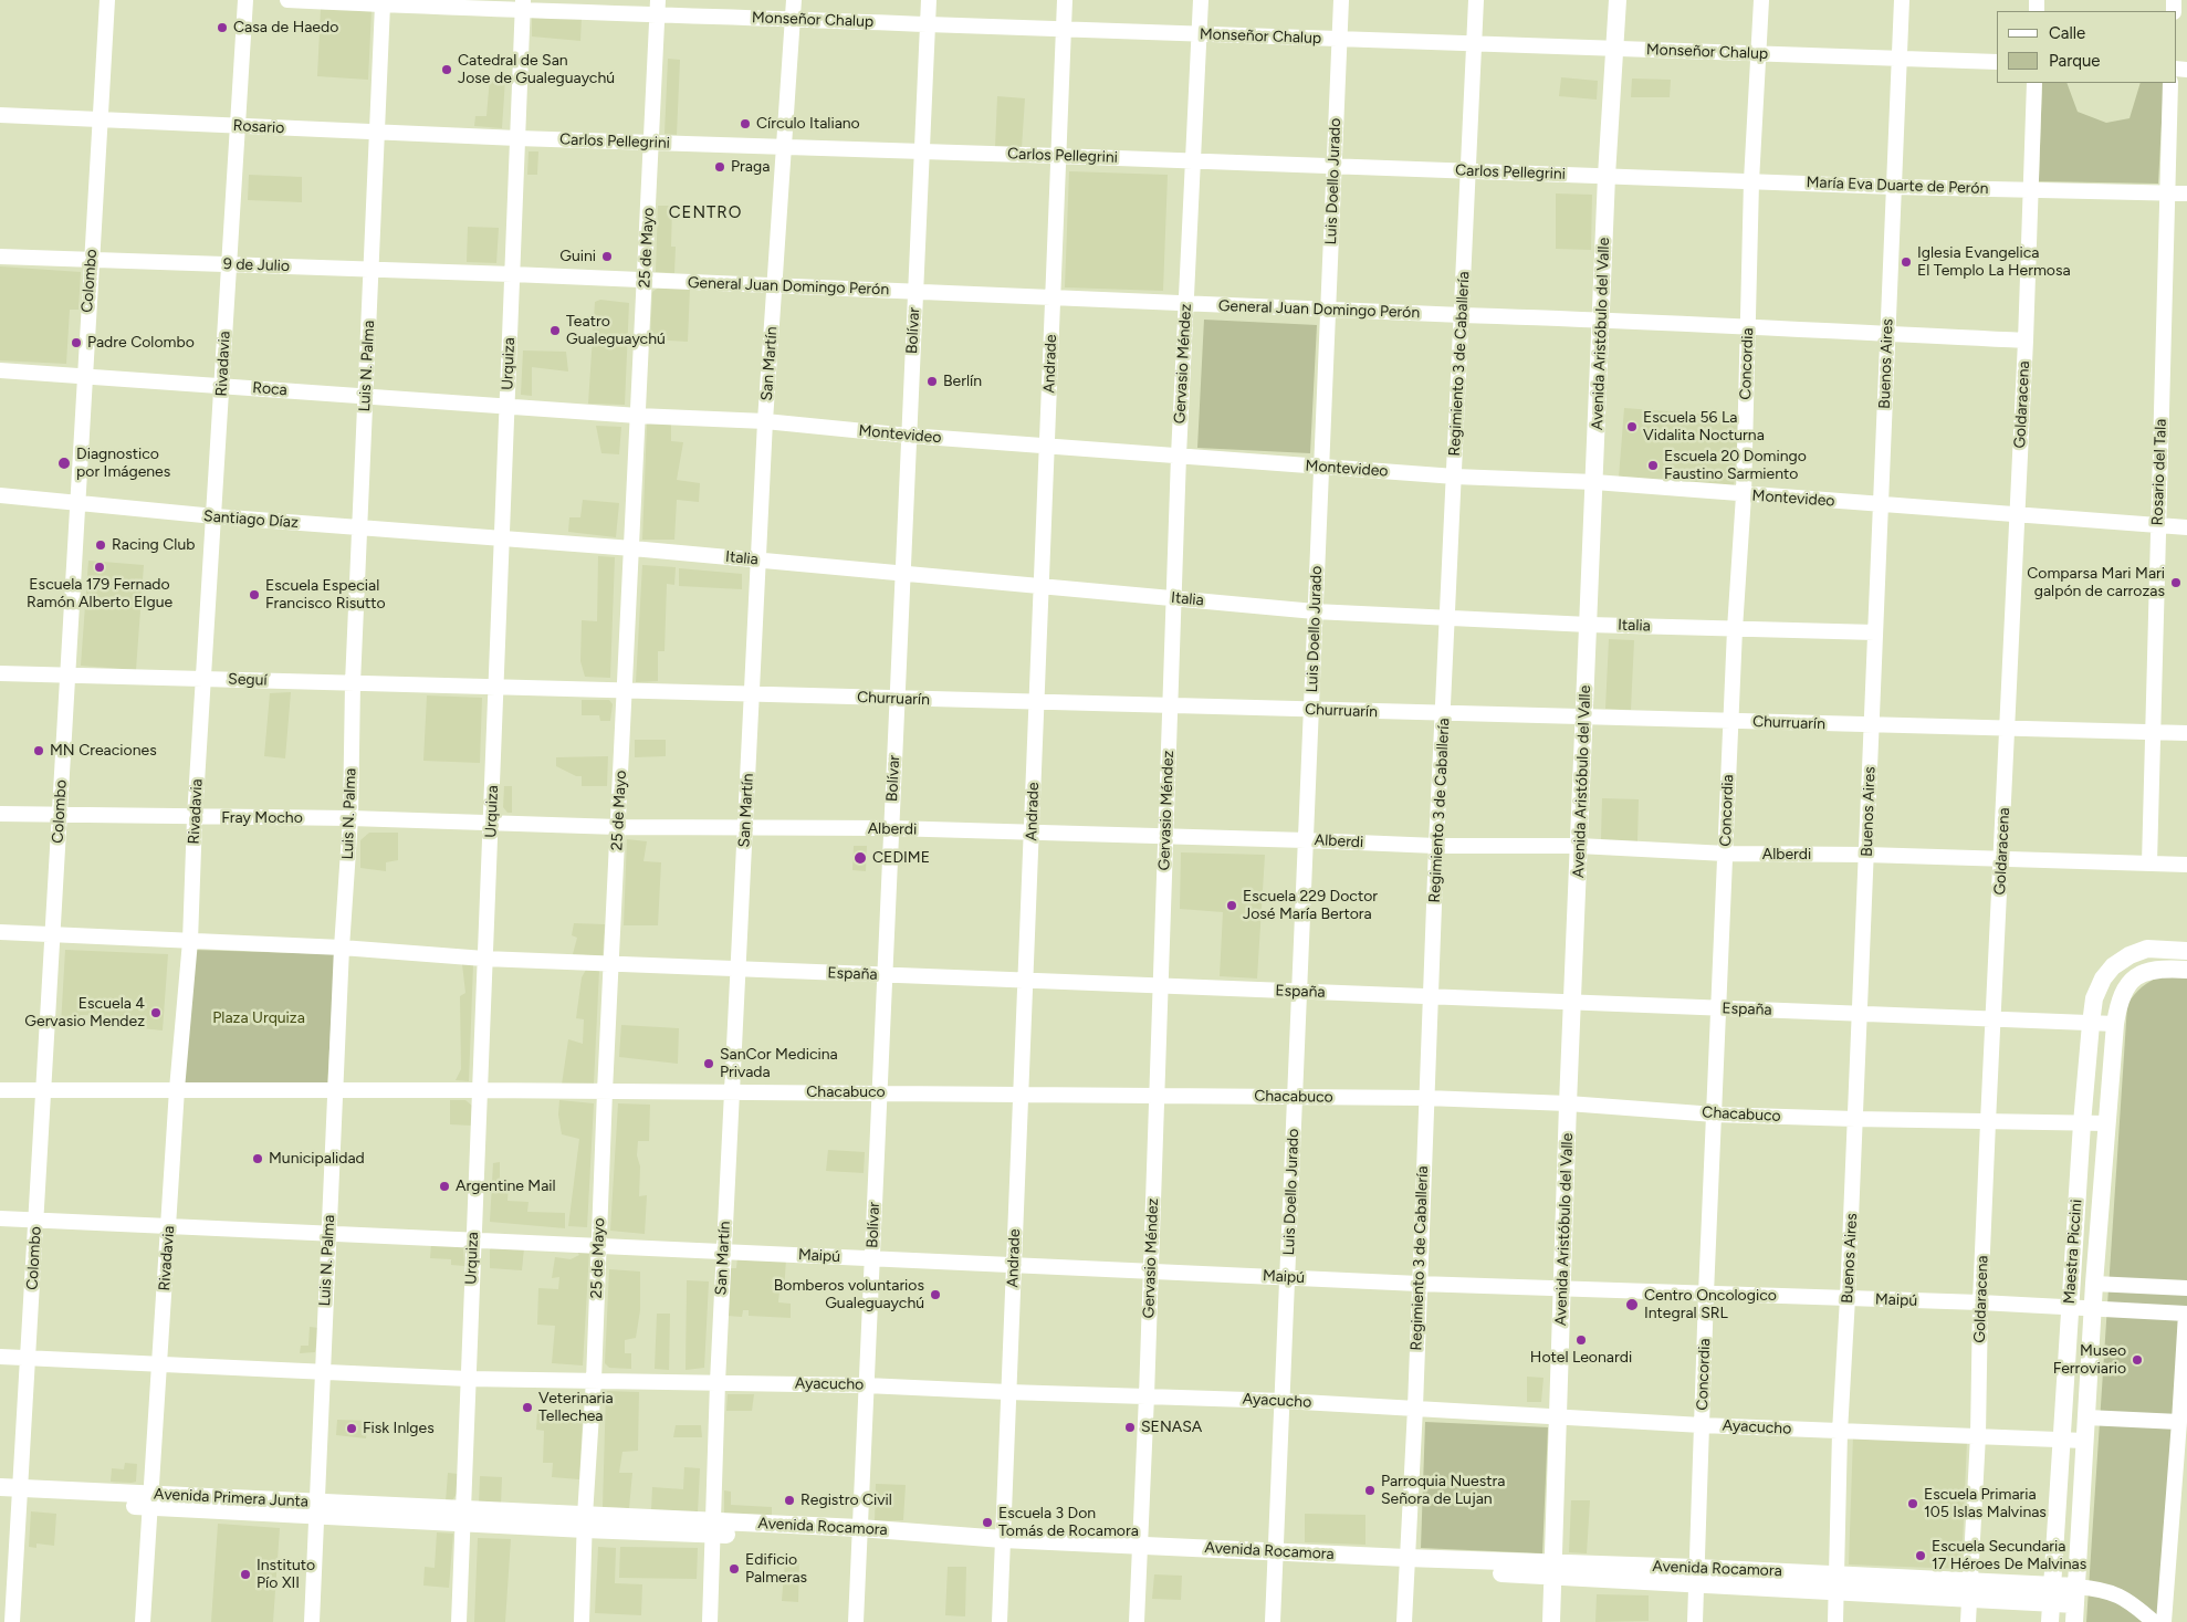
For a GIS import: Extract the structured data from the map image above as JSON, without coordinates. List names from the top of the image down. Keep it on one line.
{"streets":{"main road":["Avenida Aristóbulo del Valle","Maestra Piccini","Avenida Primera Junta","Avenida Rocamora"],"street":["Monseñor Chalup","Rosario","Carlos Pellegrini","Luis Doello Jurado","María Eva Duarte de Perón","25 de Mayo","9 de Julio","Colombo","General Juan Domingo Perón","Bolívar","Rivadavia","Urquiza","San Martín","Andrade","Gervasio Méndez","Regimiento 3 de Caballería","Concordia","Buenos Aires","Luis N. Palma","Roca","Goldaracena","Montevideo","Rosario del Tala","Santiago Díaz","Italia","Seguí","Churruarín","Fray Mocho","Alberdi","España","Chacabuco","Maipú","Ayacucho"]},"crossings":[["Monseñor Chalup","Luis Doello Jurado"],["Monseñor Chalup","25 de Mayo"],["Monseñor Chalup","Bolívar"],["Monseñor Chalup","Avenida Aristóbulo del Valle"],["Monseñor Chalup","Urquiza"],["Monseñor Chalup","San Martín"],["Monseñor Chalup","Andrade"],["Monseñor Chalup","Gervasio Méndez"],["Monseñor Chalup","Regimiento 3 de Caballería"],["Monseñor Chalup","Concordia"],["Monseñor Chalup","Buenos Aires"],["Monseñor Chalup","Luis N. Palma"],["Rosario","Carlos Pellegrini"],["Rosario","Colombo"],["Rosario","Rivadavia"],["Rosario","Urquiza"],["Rosario","Luis N. Palma"],["Carlos Pellegrini","Luis Doello Jurado"],["Carlos Pellegrini","María Eva Duarte de Perón"],["Carlos Pellegrini","25 de Mayo"],["Carlos Pellegrini","Bolívar"],["Carlos Pellegrini","Avenida Aristóbulo del Valle"],["Carlos Pellegrini","Urquiza"],["Carlos Pellegrini","San Martín"],["Carlos Pellegrini","Andrade"],["Carlos Pellegrini","Gervasio Méndez"],["Carlos Pellegrini","Regimiento 3 de Caballería"],["Luis Doello Jurado","General Juan Domingo Perón"],["Luis Doello Jurado","Montevideo"],["Luis Doello Jurado","Italia"],["Luis Doello Jurado","Churruarín"],["Luis Doello Jurado","Alberdi"],["Luis Doello Jurado","España"],["Luis Doello Jurado","Chacabuco"],["Luis Doello Jurado","Maipú"],["Luis Doello Jurado","Ayacucho"],["Luis Doello Jurado","Avenida Rocamora"],["María Eva Duarte de Perón","Avenida Aristóbulo del Valle"],["María Eva Duarte de Perón","Concordia"],["María Eva Duarte de Perón","Buenos Aires"],["María Eva Duarte de Perón","Goldaracena"],["María Eva Duarte de Perón","Rosario del Tala"],["25 de Mayo","General Juan Domingo Perón"],["25 de Mayo","Montevideo"],["25 de Mayo","Italia"],["25 de Mayo","Churruarín"],["25 de Mayo","Alberdi"],["25 de Mayo","España"],["25 de Mayo","Chacabuco"],["25 de Mayo","Maipú"],["25 de Mayo","Ayacucho"],["25 de Mayo","Avenida Rocamora"],["9 de Julio","Colombo"],["9 de Julio","General Juan Domingo Perón"],["9 de Julio","Rivadavia"],["9 de Julio","Urquiza"],["9 de Julio","Luis N. Palma"],["Colombo","Roca"],["Colombo","Santiago Díaz"],["Colombo","Seguí"],["Colombo","Fray Mocho"],["Colombo","España"],["Colombo","Chacabuco"],["Colombo","Maipú"],["Colombo","Ayacucho"],["Colombo","Avenida Primera Junta"],["General Juan Domingo Perón","Bolívar"],["General Juan Domingo Perón","Avenida Aristóbulo del Valle"],["General Juan Domingo Perón","Urquiza"],["General Juan Domingo Perón","San Martín"],["General Juan Domingo Perón","Andrade"],["General Juan Domingo Perón","Gervasio Méndez"],["General Juan Domingo Perón","Regimiento 3 de Caballería"],["General Juan Domingo Perón","Concordia"],["General Juan Domingo Perón","Buenos Aires"],["General Juan Domingo Perón","Goldaracena"],["Bolívar","Montevideo"],["Bolívar","Italia"],["Bolívar","Churruarín"],["Bolívar","Alberdi"],["Bolívar","España"],["Bolívar","Chacabuco"],["Bolívar","Maipú"],["Bolívar","Ayacucho"],["Bolívar","Avenida Rocamora"],["Avenida Aristóbulo del Valle","Montevideo"],["Avenida Aristóbulo del Valle","Italia"],["Avenida Aristóbulo del Valle","Churruarín"],["Avenida Aristóbulo del Valle","Alberdi"],["Avenida Aristóbulo del Valle","España"],["Avenida Aristóbulo del Valle","Chacabuco"],["Avenida Aristóbulo del Valle","Maipú"],["Avenida Aristóbulo del Valle","Ayacucho"],["Avenida Aristóbulo del Valle","Avenida Rocamora"],["Rivadavia","Roca"],["Rivadavia","Santiago Díaz"],["Rivadavia","Seguí"],["Rivadavia","Fray Mocho"],["Rivadavia","España"],["Rivadavia","Chacabuco"],["Rivadavia","Maipú"],["Rivadavia","Ayacucho"],["Rivadavia","Avenida Primera Junta"],["Urquiza","Roca"],["Urquiza","Montevideo"],["Urquiza","Santiago Díaz"],["Urquiza","Italia"],["Urquiza","Seguí"],["Urquiza","Churruarín"],["Urquiza","Fray Mocho"],["Urquiza","Alberdi"],["Urquiza","España"],["Urquiza","Chacabuco"],["Urquiza","Maipú"],["Urquiza","Ayacucho"],["Urquiza","Avenida Primera Junta"],["Urquiza","Avenida Rocamora"],["San Martín","Montevideo"],["San Martín","Italia"],["San Martín","Churruarín"],["San Martín","Alberdi"],["San Martín","España"],["San Martín","Chacabuco"],["San Martín","Maipú"],["San Martín","Ayacucho"],["San Martín","Avenida Rocamora"],["Andrade","Montevideo"],["Andrade","Italia"],["Andrade","Churruarín"],["Andrade","Alberdi"],["Andrade","España"],["Andrade","Chacabuco"],["Andrade","Maipú"],["Andrade","Ayacucho"],["Andrade","Avenida Rocamora"],["Gervasio Méndez","Montevideo"],["Gervasio Méndez","Italia"],["Gervasio Méndez","Churruarín"],["Gervasio Méndez","Alberdi"],["Gervasio Méndez","España"],["Gervasio Méndez","Chacabuco"],["Gervasio Méndez","Maipú"],["Gervasio Méndez","Ayacucho"],["Gervasio Méndez","Avenida Rocamora"],["Regimiento 3 de Caballería","Montevideo"],["Regimiento 3 de Caballería","Italia"],["Regimiento 3 de Caballería","Churruarín"],["Regimiento 3 de Caballería","Alberdi"],["Regimiento 3 de Caballería","España"],["Regimiento 3 de Caballería","Chacabuco"],["Regimiento 3 de Caballería","Maipú"],["Regimiento 3 de Caballería","Ayacucho"],["Regimiento 3 de Caballería","Avenida Rocamora"],["Concordia","Montevideo"],["Concordia","Italia"],["Concordia","Churruarín"],["Concordia","Alberdi"],["Concordia","España"],["Concordia","Chacabuco"],["Concordia","Maipú"],["Concordia","Ayacucho"],["Concordia","Avenida Rocamora"],["Buenos Aires","Montevideo"],["Buenos Aires","Italia"],["Buenos Aires","Churruarín"],["Buenos Aires","Alberdi"],["Buenos Aires","España"],["Buenos Aires","Chacabuco"],["Buenos Aires","Maipú"],["Buenos Aires","Ayacucho"],["Buenos Aires","Avenida Rocamora"],["Luis N. Palma","Roca"],["Luis N. Palma","Santiago Díaz"],["Luis N. Palma","Seguí"],["Luis N. Palma","Fray Mocho"],["Luis N. Palma","España"],["Luis N. Palma","Chacabuco"],["Luis N. Palma","Maipú"],["Luis N. Palma","Ayacucho"],["Luis N. Palma","Avenida Primera Junta"],["Roca","Montevideo"],["Goldaracena","Montevideo"],["Goldaracena","Churruarín"],["Goldaracena","Alberdi"],["Goldaracena","España"],["Goldaracena","Chacabuco"],["Goldaracena","Maipú"],["Goldaracena","Ayacucho"],["Goldaracena","Avenida Rocamora"],["Montevideo","Rosario del Tala"],["Rosario del Tala","Churruarín"],["Rosario del Tala","Alberdi"],["Santiago Díaz","Italia"],["Seguí","Churruarín"],["Fray Mocho","Alberdi"],["España","Maestra Piccini"],["Chacabuco","Maestra Piccini"],["Maestra Piccini","Maipú"],["Maestra Piccini","Ayacucho"],["Maestra Piccini","Avenida Rocamora"],["Avenida Primera Junta","Avenida Rocamora"]],"districts":["CENTRO"],"parks":["Plaza Urquiza"],"places":["Casa de Haedo","Catedral de San Jose de Gualeguaychú","Círculo Italiano","Praga","Guini","Iglesia Evangelica El Templo La Hermosa","Teatro Gualeguaychú","Padre Colombo","Berlín","Escuela 56 La Vidalita Nocturna","Diagnostico por Imágenes","Escuela 20 Domingo Faustino Sarmiento","Racing Club","Escuela 179 Fernado Ramón Alberto Elgue","Comparsa Mari Mari galpón de carrozas","Escuela Especial Francisco Risutto","MN Creaciones","CEDIME","Escuela 229 Doctor José María Bertora","Escuela 4 Gervasio Mendez","SanCor Medicina Privada","Municipalidad","Argentine Mail","Bomberos voluntarios Gualeguaychú","Centro Oncologico Integral SRL","Hotel Leonardi","Museo Ferroviario","Veterinaria Tellechea","SENASA","Fisk Inlges","Parroquia Nuestra Señora de Lujan","Registro Civil","Escuela Primaria 105 Islas Malvinas","Escuela 3 Don Tomás de Rocamora","Escuela Secundaria 17 Héroes De Malvinas","Edificio Palmeras","Instituto Pío XII"],"legend":["Calle","Parque"]}
